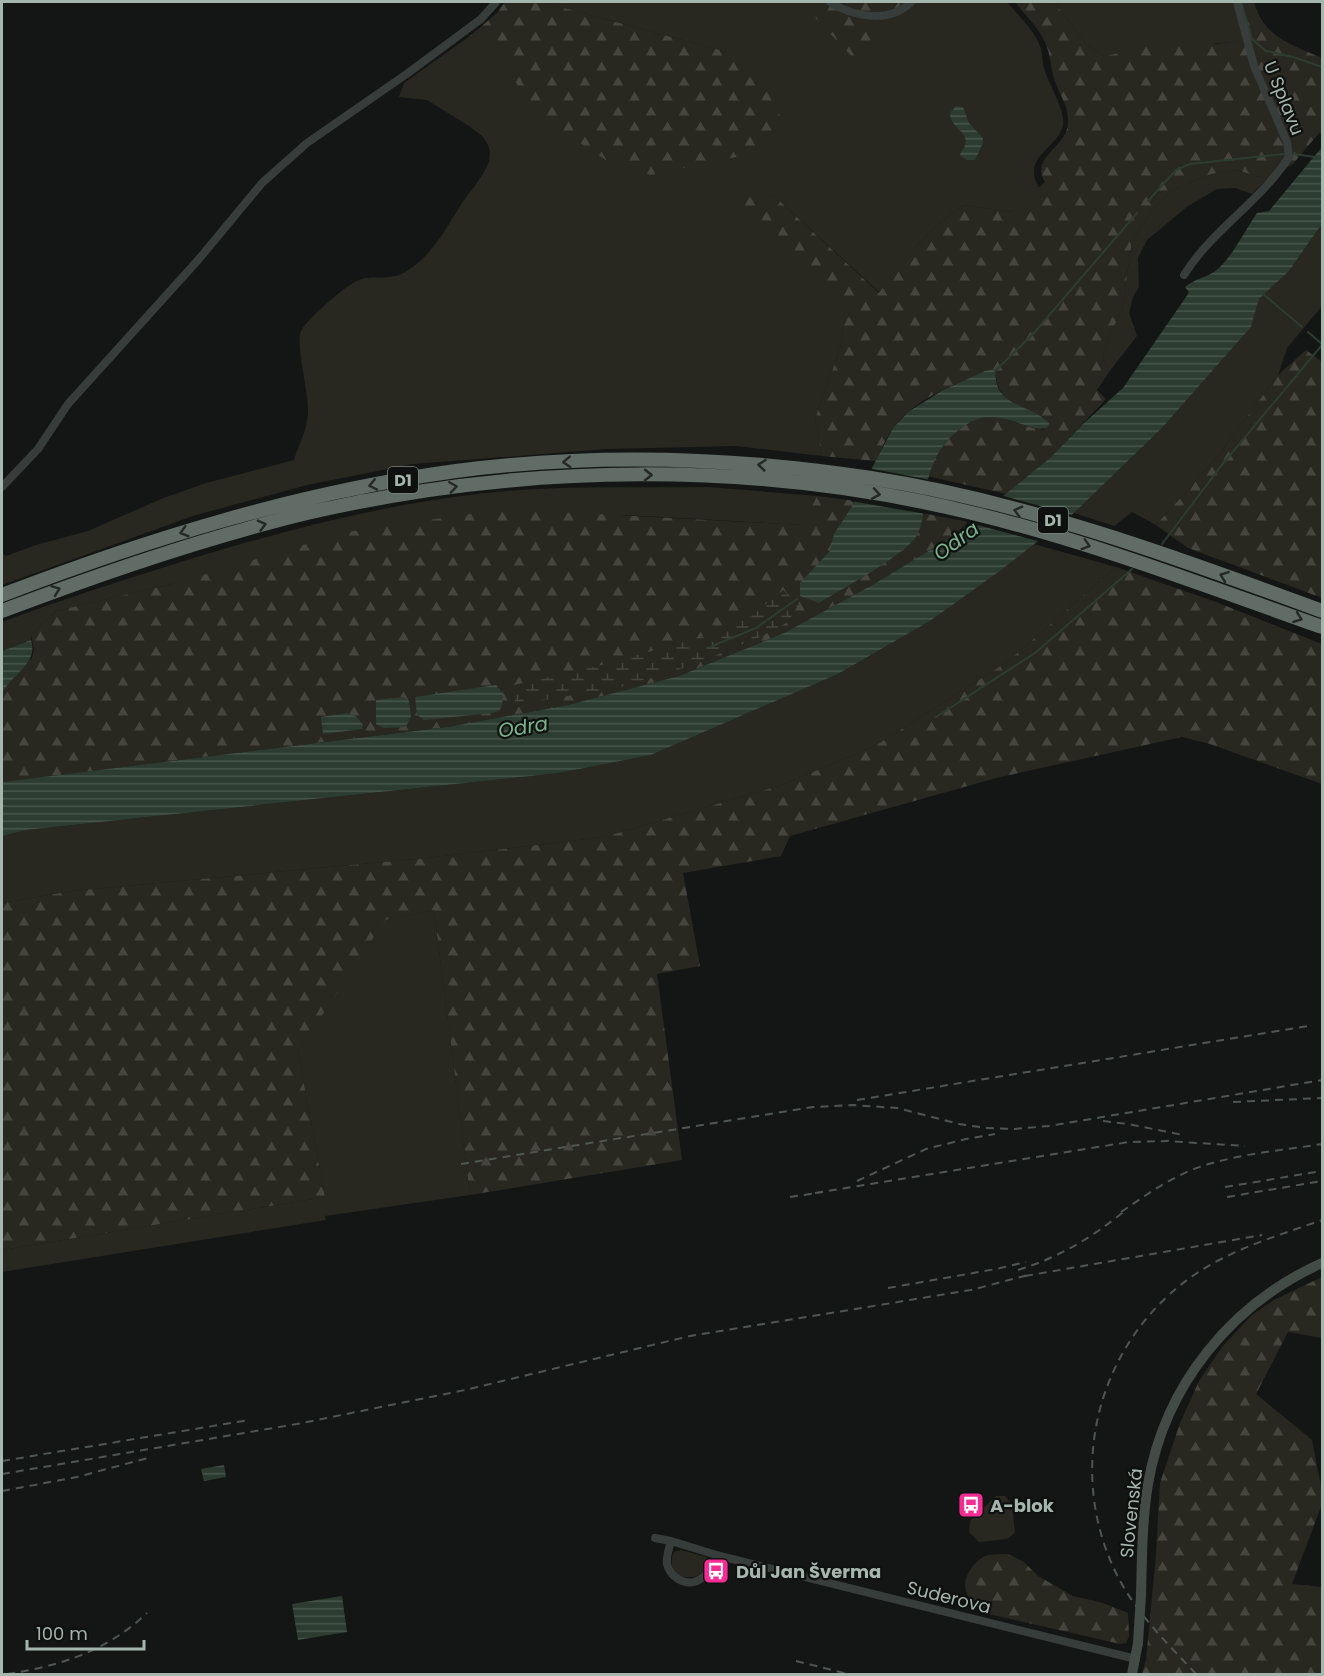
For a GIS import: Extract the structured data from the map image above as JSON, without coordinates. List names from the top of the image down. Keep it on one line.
{"streets":{"highway":["D1"],"street":["U Splavu","Slovenská","Suderova"]},"crossings":[["Slovenská","Suderova"]],"water":["Odra"],"places":{"bus stop":["A-blok","Důl Jan Šverma"]},"scale_bar":"100 m"}
